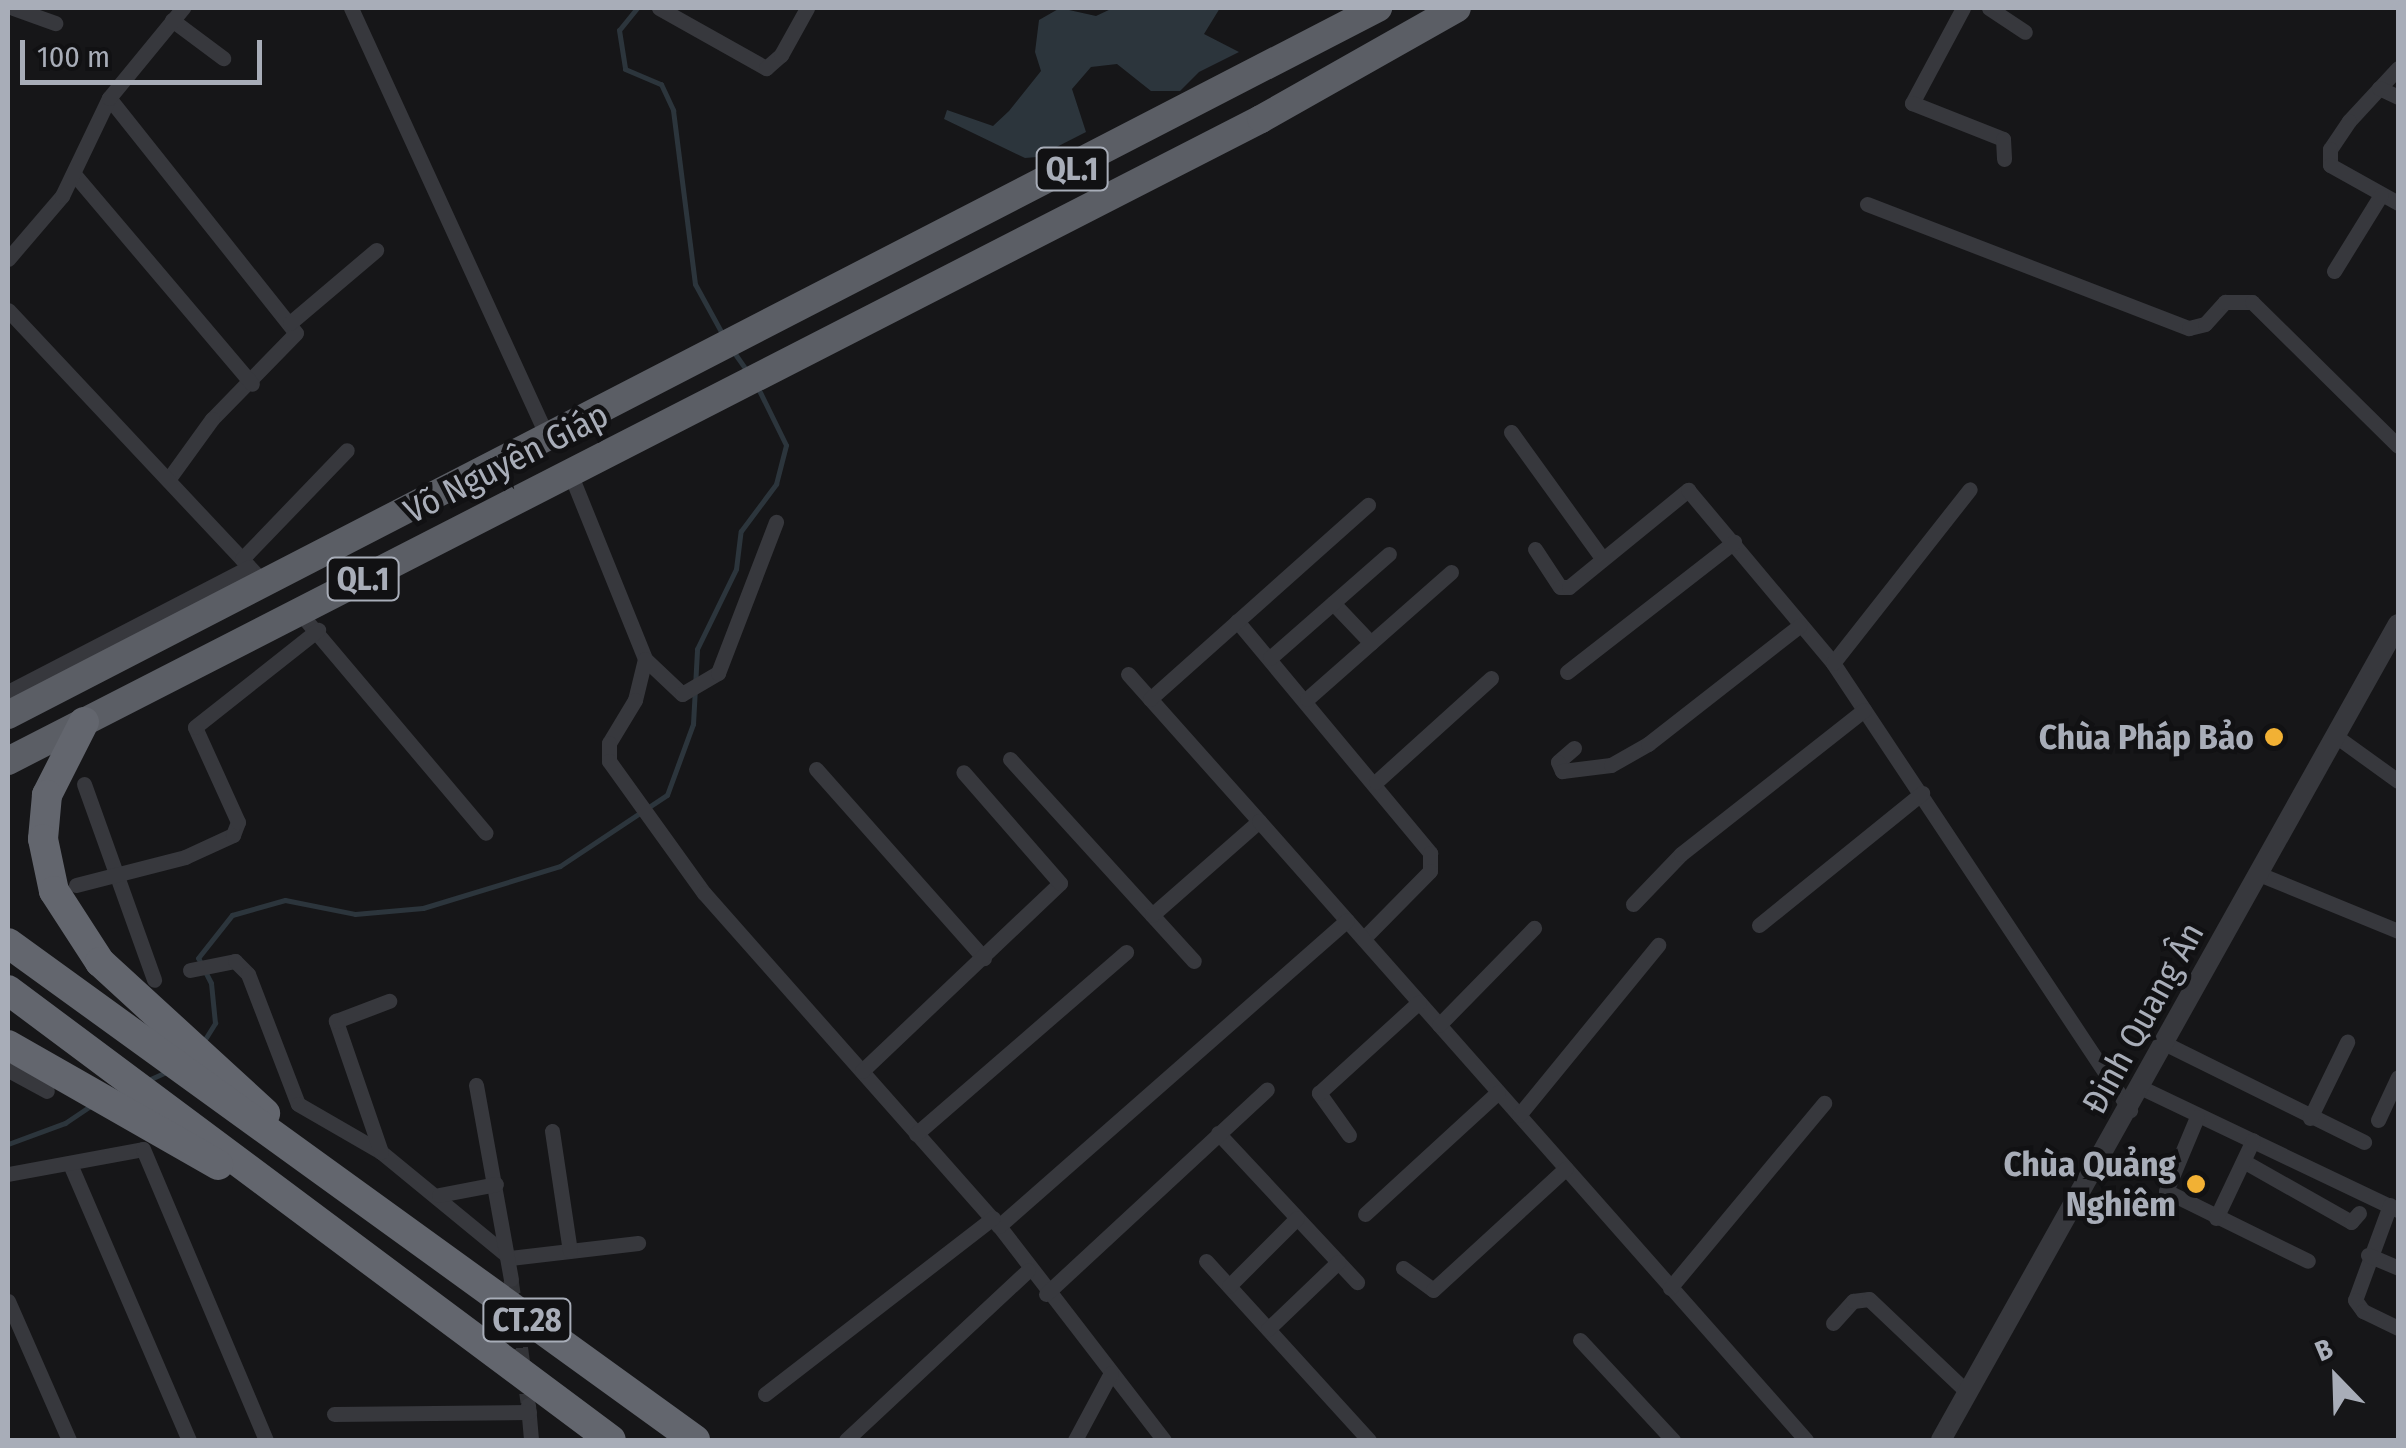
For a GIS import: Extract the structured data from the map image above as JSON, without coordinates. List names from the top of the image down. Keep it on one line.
{"streets":{"highway":["QL.1","Võ Nguyên Giáp","CT.28"],"street":["Đinh Quang Ân"]},"crossings":[["Võ Nguyên Giáp","CT.28"]],"places":["Chùa Pháp Bảo","Chùa Quảng Nghiêm"],"scale_bar":"100 m","north":"top left"}
